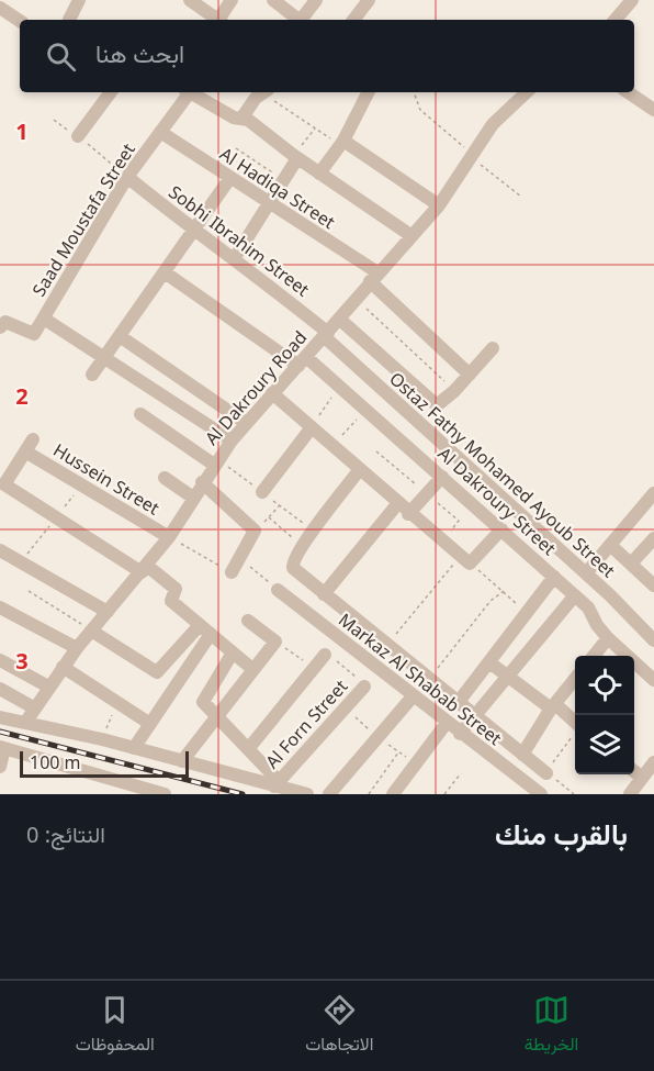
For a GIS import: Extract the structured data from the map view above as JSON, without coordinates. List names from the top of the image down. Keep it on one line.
{"streets":{"street":["Al Hadiqa Street","Saad Moustafa Street","Sobhi Ibrahim Street","Al Dakroury Road","Ostaz Fathy Mohamed Ayoub Street","Hussein Street","Al Dakroury Street","Markaz Al Shabab Street","Al Forn Street"]},"crossings":[["Al Hadiqa Street","Saad Moustafa Street"],["Al Hadiqa Street","Al Dakroury Road"],["Saad Moustafa Street","Sobhi Ibrahim Street"],["Sobhi Ibrahim Street","Al Dakroury Road"],["Sobhi Ibrahim Street","Ostaz Fathy Mohamed Ayoub Street"],["Al Dakroury Road","Ostaz Fathy Mohamed Ayoub Street"],["Al Dakroury Road","Hussein Street"],["Al Dakroury Road","Al Dakroury Street"]],"scale_bar":"100 m","page":{"search":"ابحث هنا","scale":"100 m","heading":["بالقرب منك","النتائج: 0"],"nav":["الخريطة","الاتجاهات","المحفوظات"]},"grid":{"rows":["1","2","3"]}}
